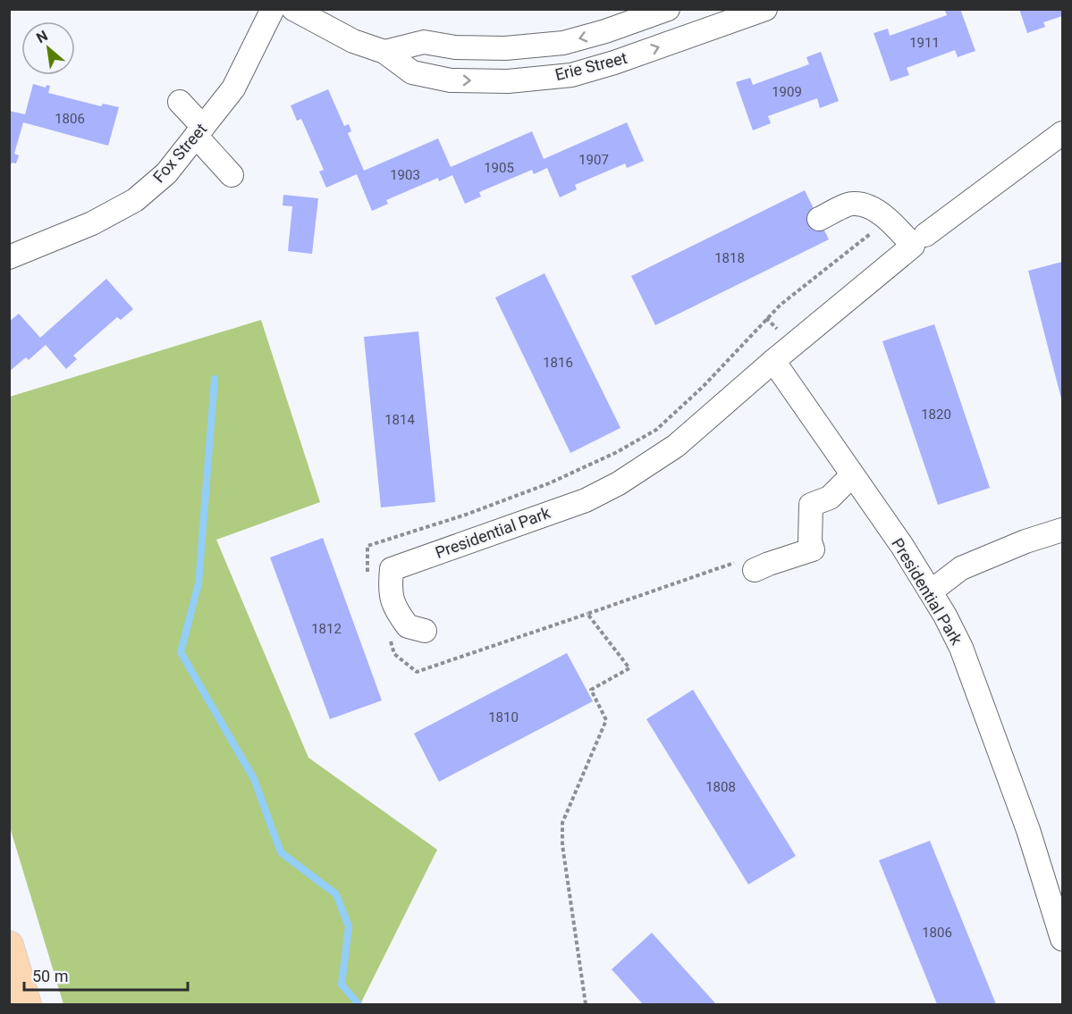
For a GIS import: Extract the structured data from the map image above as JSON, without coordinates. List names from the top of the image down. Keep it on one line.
{"streets":{"street":["Erie Street","Fox Street","Presidential Park"]},"house_numbers":["1911","1909","1806","1907","1905","1903","1818","1816","1820","1814","1812","1810","1808","1806"],"scale_bar":"50 m","north":"top left"}
